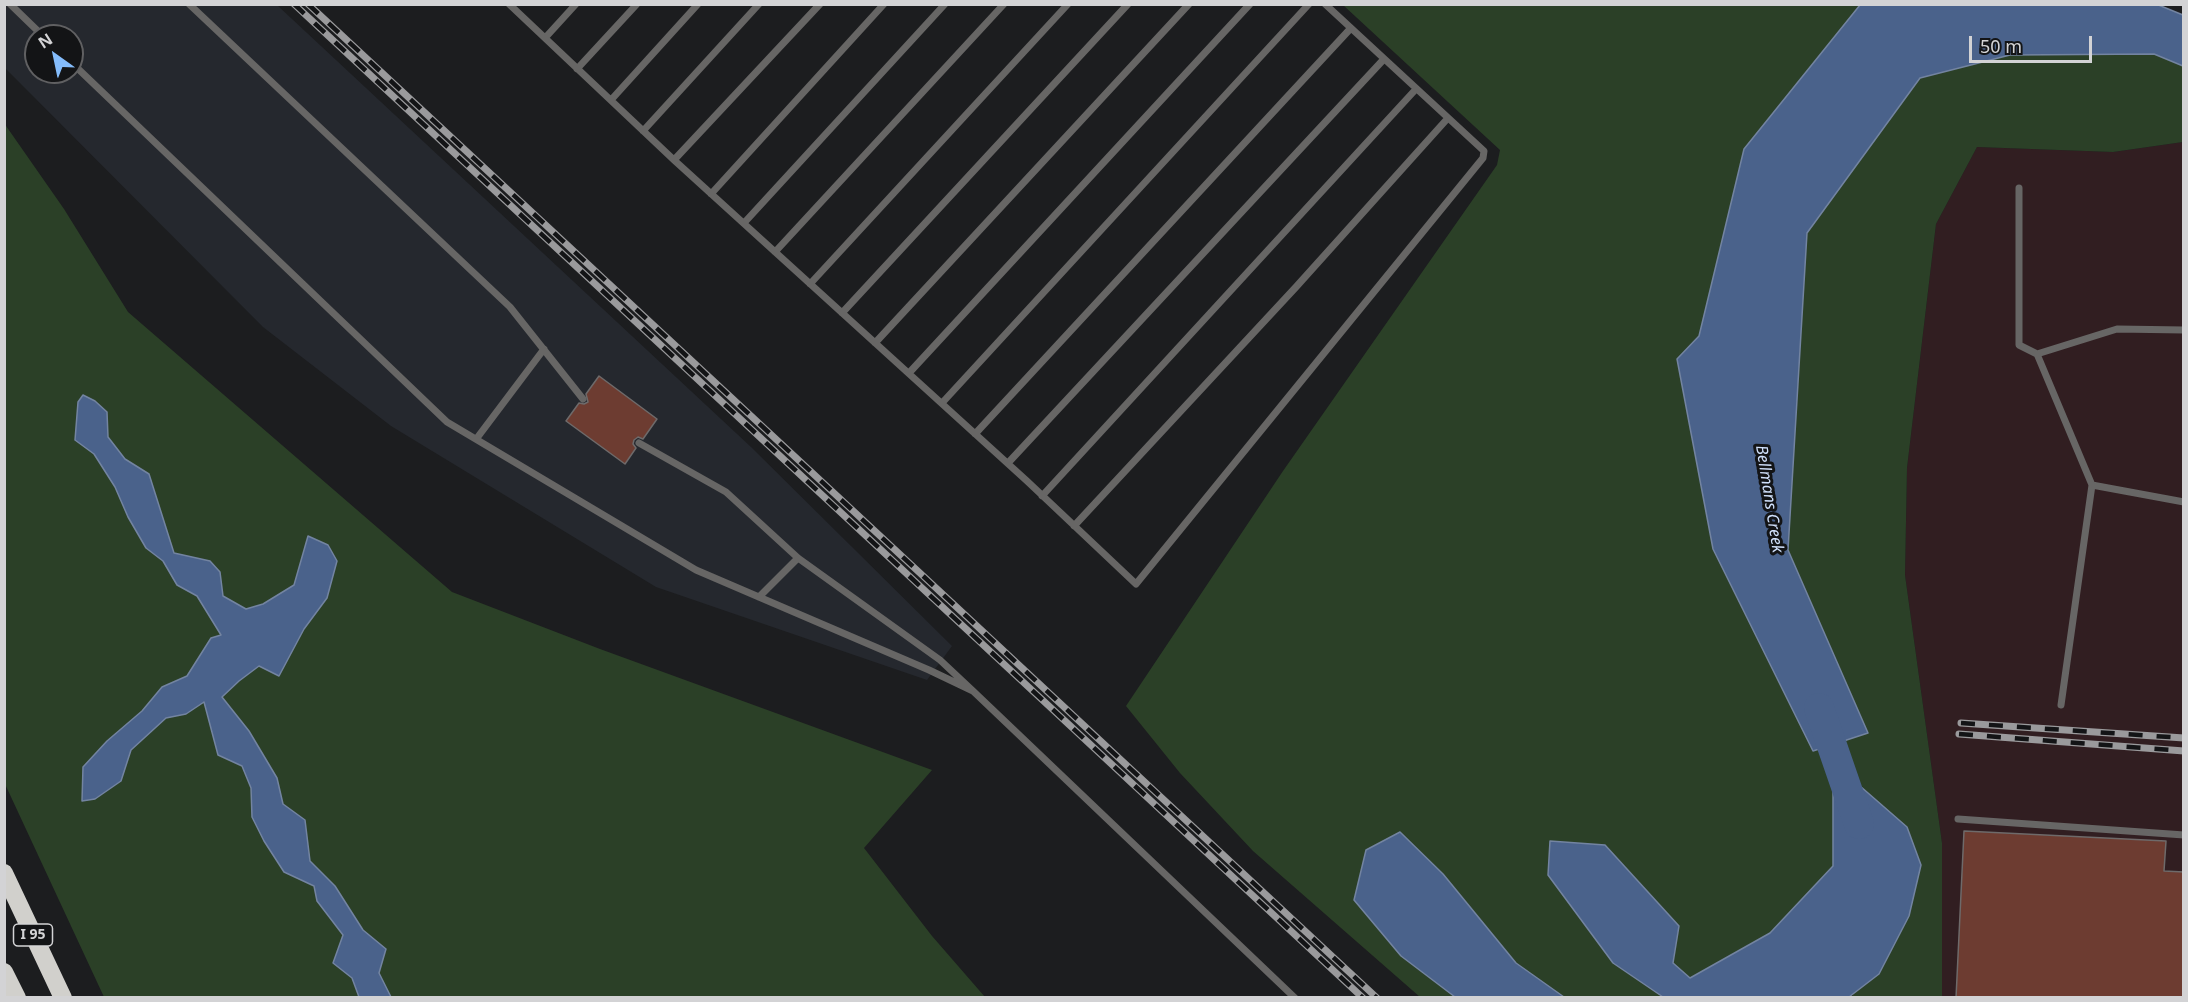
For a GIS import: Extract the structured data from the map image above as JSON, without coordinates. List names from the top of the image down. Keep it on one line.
{"streets":{"highway":["I 95"]},"water":["Bellmans Creek"],"scale_bar":"50 m","north":"top left"}
